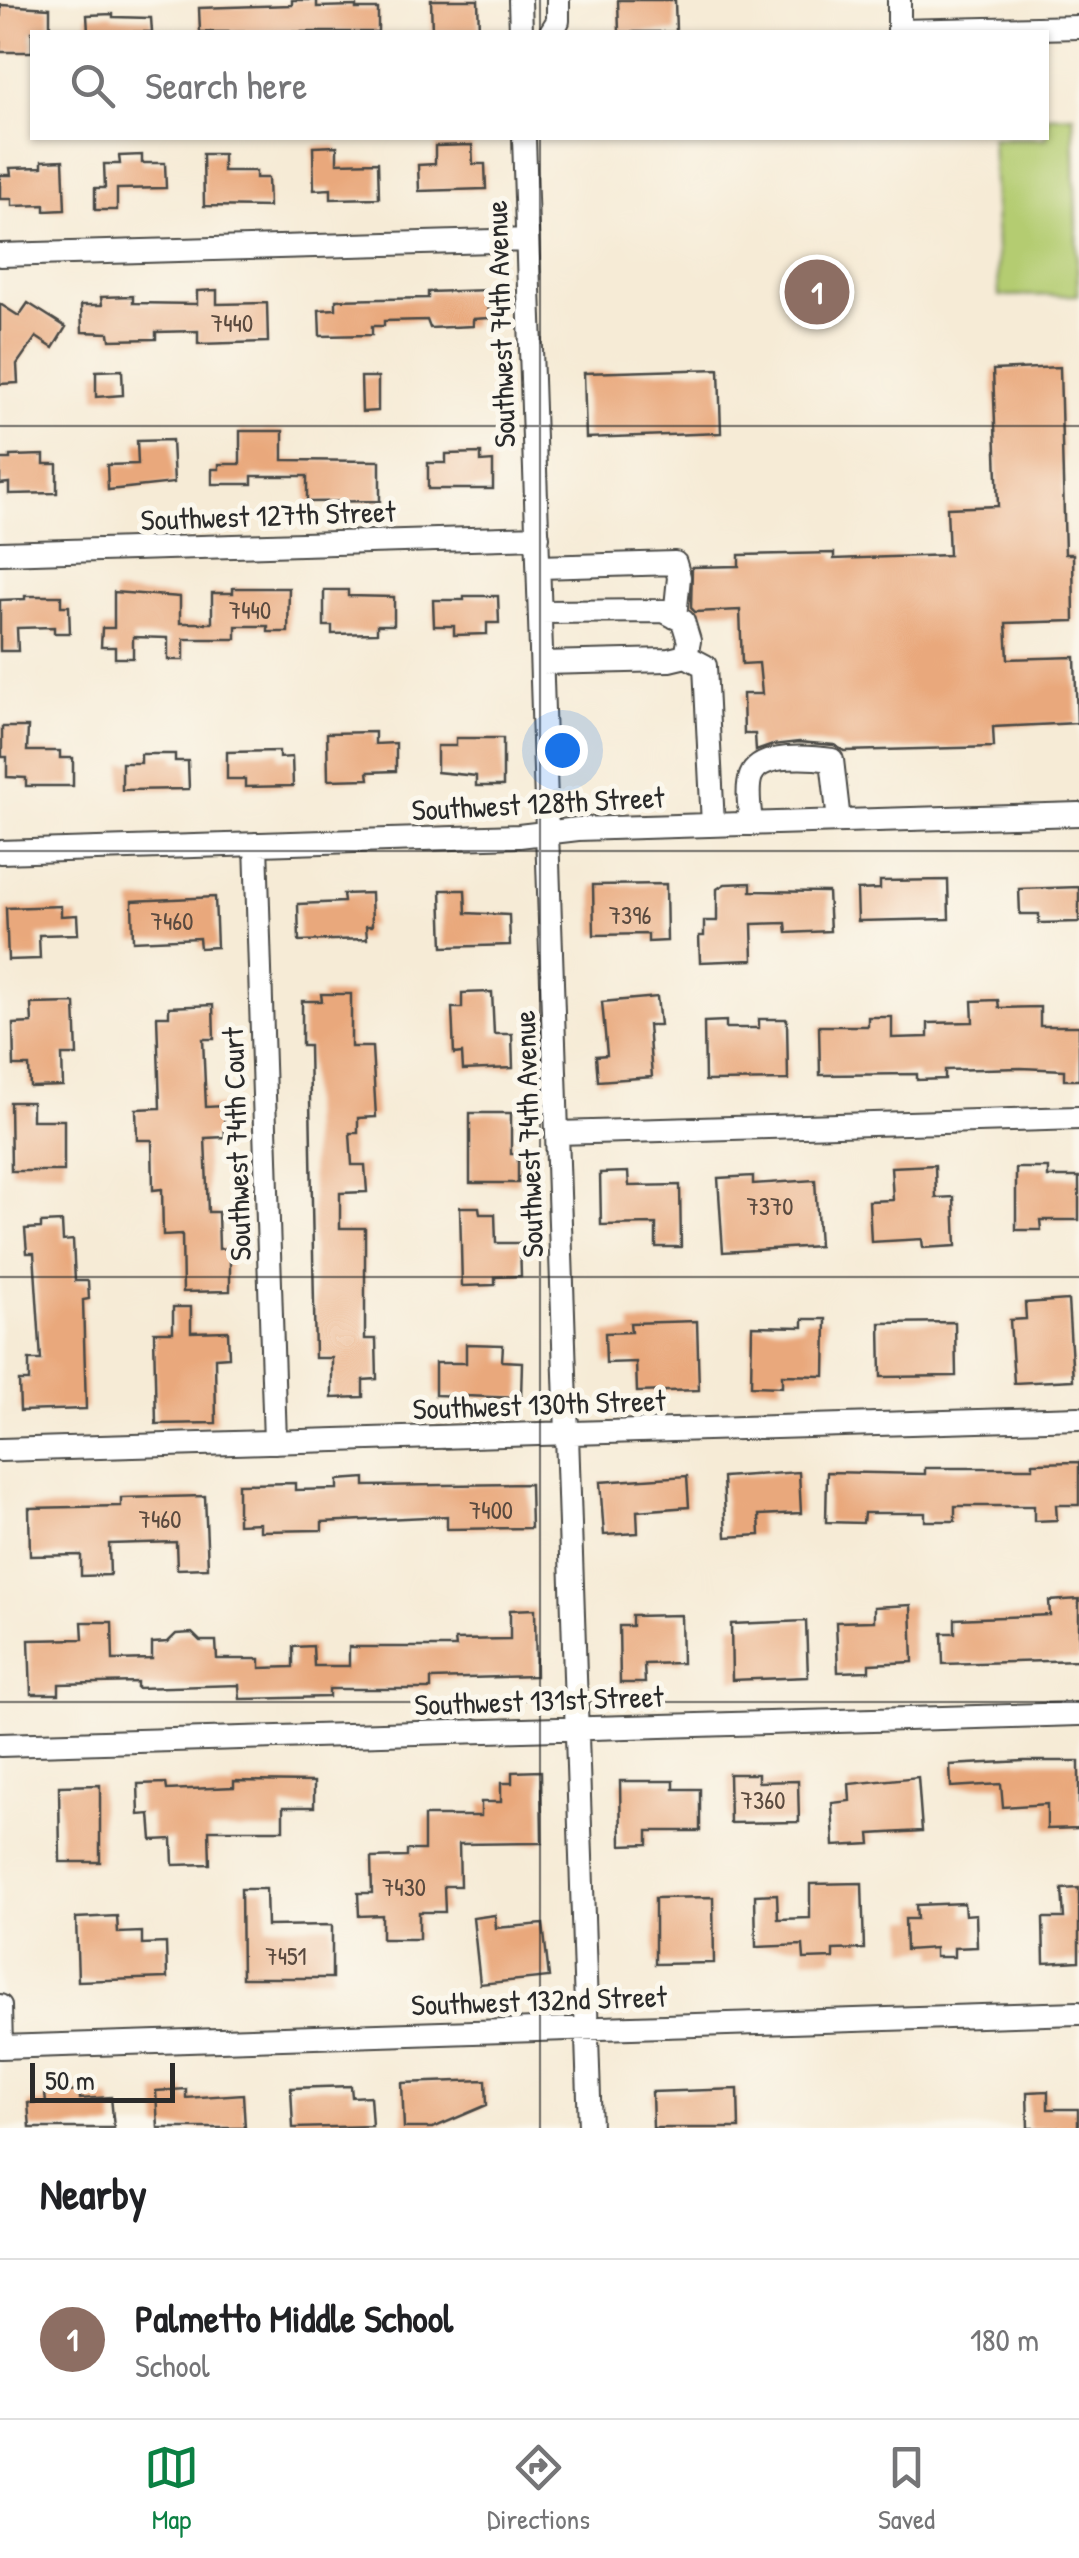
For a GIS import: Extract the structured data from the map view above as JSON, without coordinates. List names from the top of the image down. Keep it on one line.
{"streets":{"street":["Southwest 74th Avenue","Southwest 127th Street","Southwest 128th Street","Southwest 74th Court","Southwest 130th Street","Southwest 131st Street","Southwest 132nd Street"]},"crossings":[["Southwest 74th Avenue","Southwest 127th Street"],["Southwest 74th Avenue","Southwest 128th Street"],["Southwest 74th Avenue","Southwest 130th Street"],["Southwest 74th Avenue","Southwest 131st Street"],["Southwest 74th Avenue","Southwest 132nd Street"],["Southwest 128th Street","Southwest 74th Court"],["Southwest 74th Court","Southwest 130th Street"]],"house_numbers":["7440","7440","7396","7460","7370","7400","7460","7360","7430","7451"],"scale_bar":"50 m","page":{"search":"Search here","pins":"1","scale":"50 m","heading":"Nearby","list":[{"mark":"1","name":"Palmetto Middle School","note":"School","value":"180 m"}],"nav":["Map","Directions","Saved"]}}
